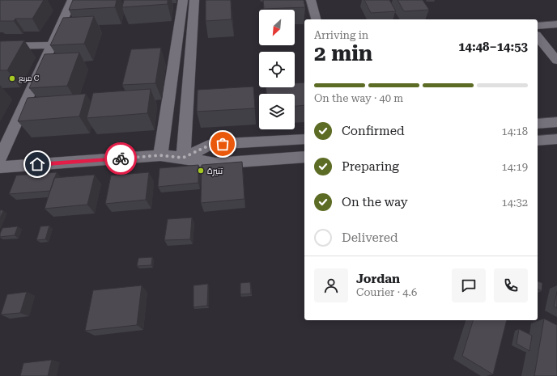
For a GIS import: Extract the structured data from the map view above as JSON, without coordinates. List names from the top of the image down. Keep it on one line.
{"places":["مربع C","تنيرة"],"north":"bottom left","page":{"heading":["2 min","Arriving in","14:48–14:53"],"panel":["Jordan","Courier · 4.6"],"bar":"On the way · 40 m","list":[["Confirmed","14:18"],["Preparing","14:19"],["On the way","14:32"],"Delivered"]}}
